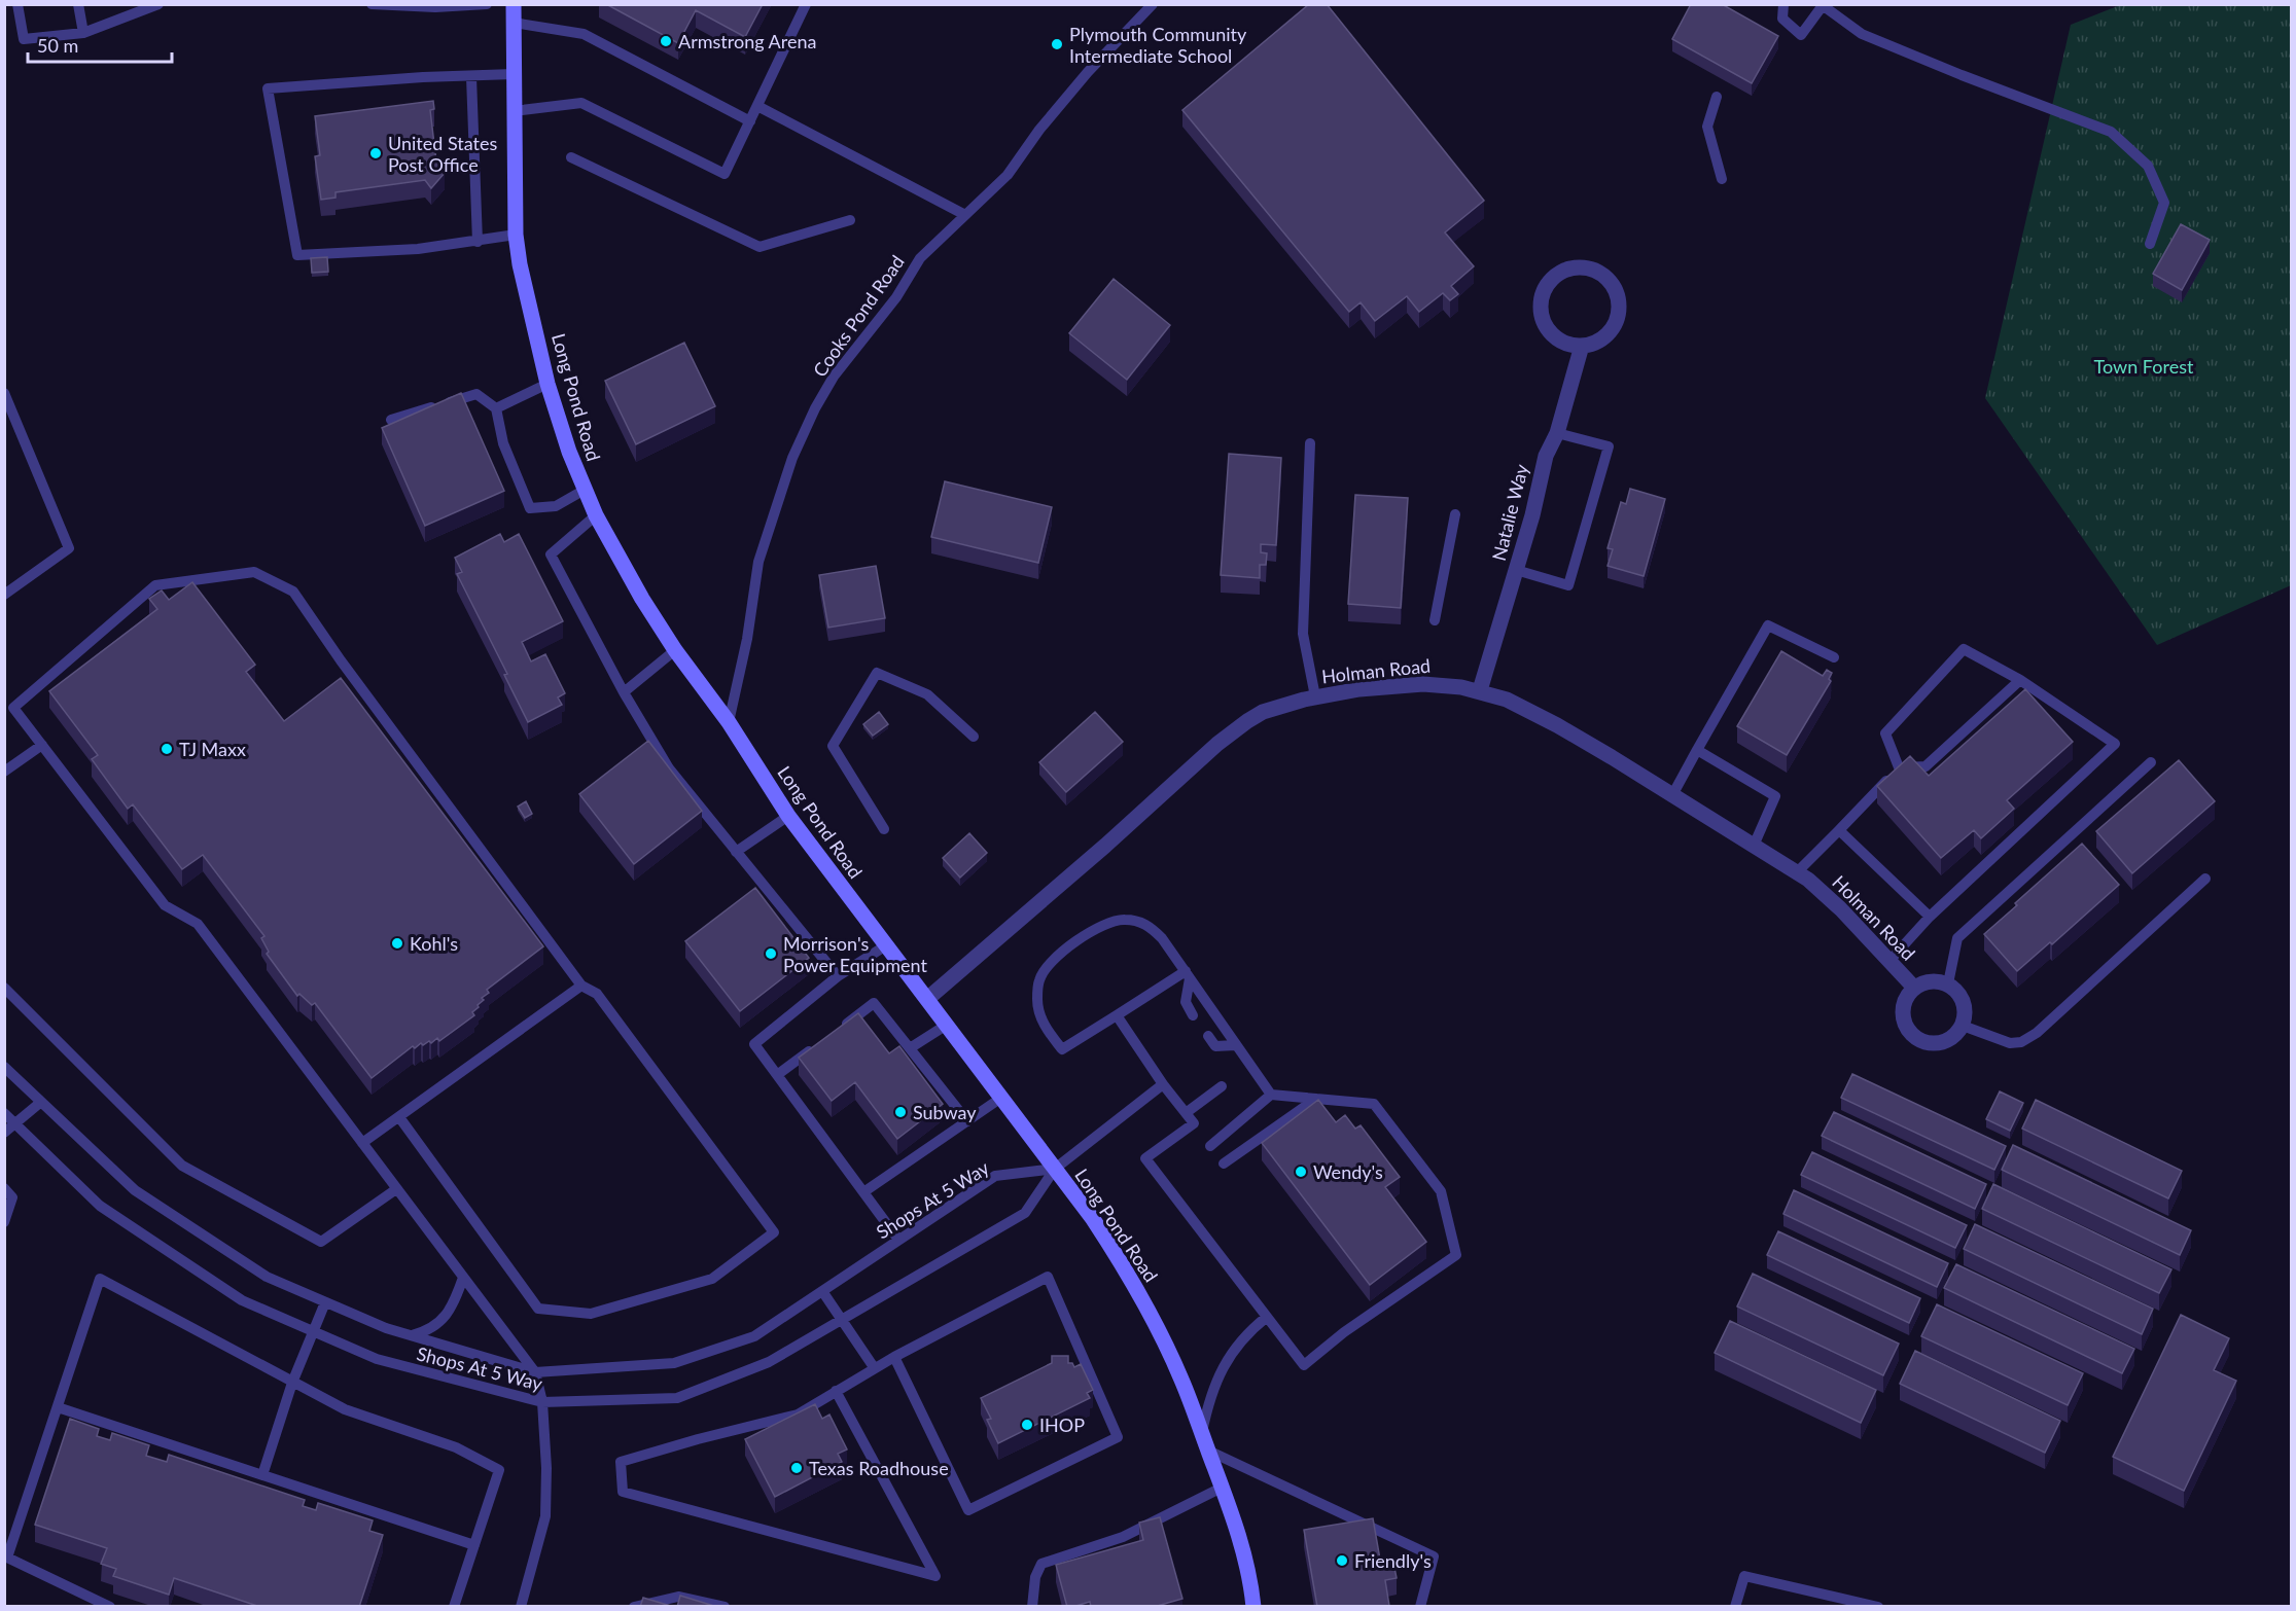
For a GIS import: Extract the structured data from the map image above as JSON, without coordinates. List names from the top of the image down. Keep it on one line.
{"streets":{"street":["Long Pond Road","Natalie Way","Holman Road"],"lane":["Cooks Pond Road","Shops At 5 Way"]},"crossings":[["Cooks Pond Road","Long Pond Road"],["Long Pond Road","Holman Road"],["Long Pond Road","Shops At 5 Way"],["Natalie Way","Holman Road"]],"parks":["Town Forest"],"places":["Armstrong Arena","Plymouth Community Intermediate School","United States Post Office","TJ Maxx","Kohl's","Morrison's Power Equipment","Subway","Wendy's","IHOP","Texas Roadhouse","Friendly's"],"scale_bar":"50 m"}
